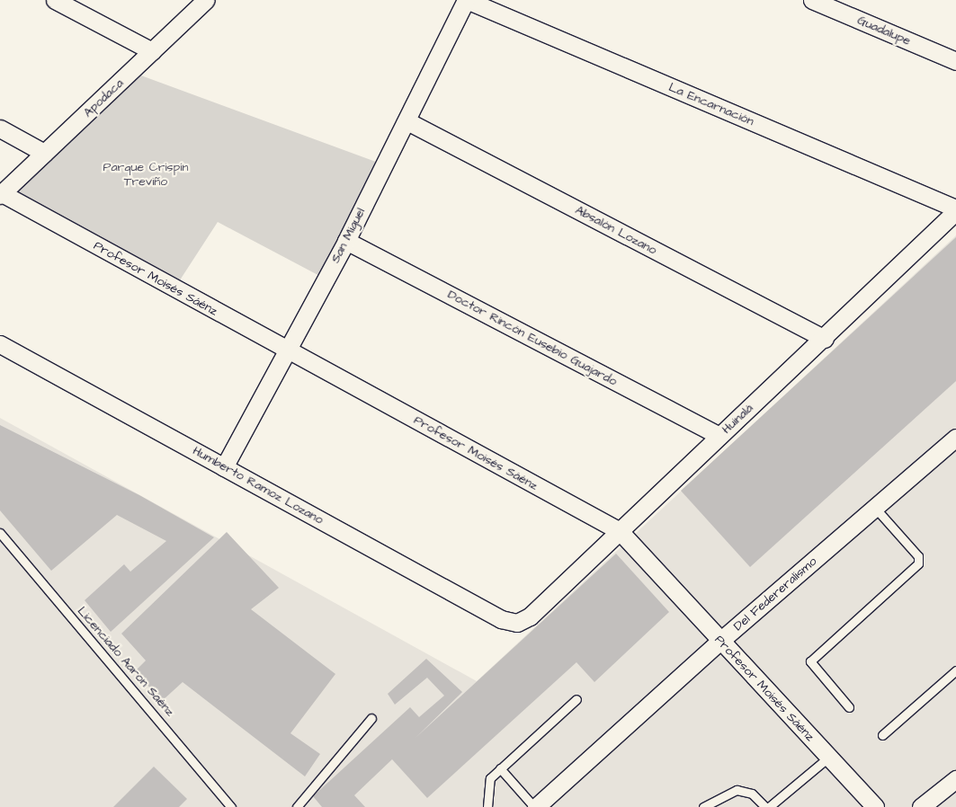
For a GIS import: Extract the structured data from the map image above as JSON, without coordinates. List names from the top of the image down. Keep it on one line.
{"streets":{"street":["Guadalupe","Apodaca","La Encarnación","Absalón Lozano","San Miguel","Profesor Moisés Sáénz","Doctor Rincón Eusebio Guajardo","Huinalá","Humberto Ramoz Lozano","Del Federeralismo"],"lane":["Licenciado Aaron Saénz"]},"crossings":[["Apodaca","Profesor Moisés Sáénz"],["La Encarnación","San Miguel"],["La Encarnación","Huinalá"],["Absalón Lozano","San Miguel"],["Absalón Lozano","Huinalá"],["San Miguel","Profesor Moisés Sáénz"],["San Miguel","Doctor Rincón Eusebio Guajardo"],["San Miguel","Humberto Ramoz Lozano"],["Profesor Moisés Sáénz","Huinalá"],["Profesor Moisés Sáénz","Del Federeralismo"],["Doctor Rincón Eusebio Guajardo","Huinalá"],["Huinalá","Humberto Ramoz Lozano"]],"parks":["Parque Crispín Treviño"]}
